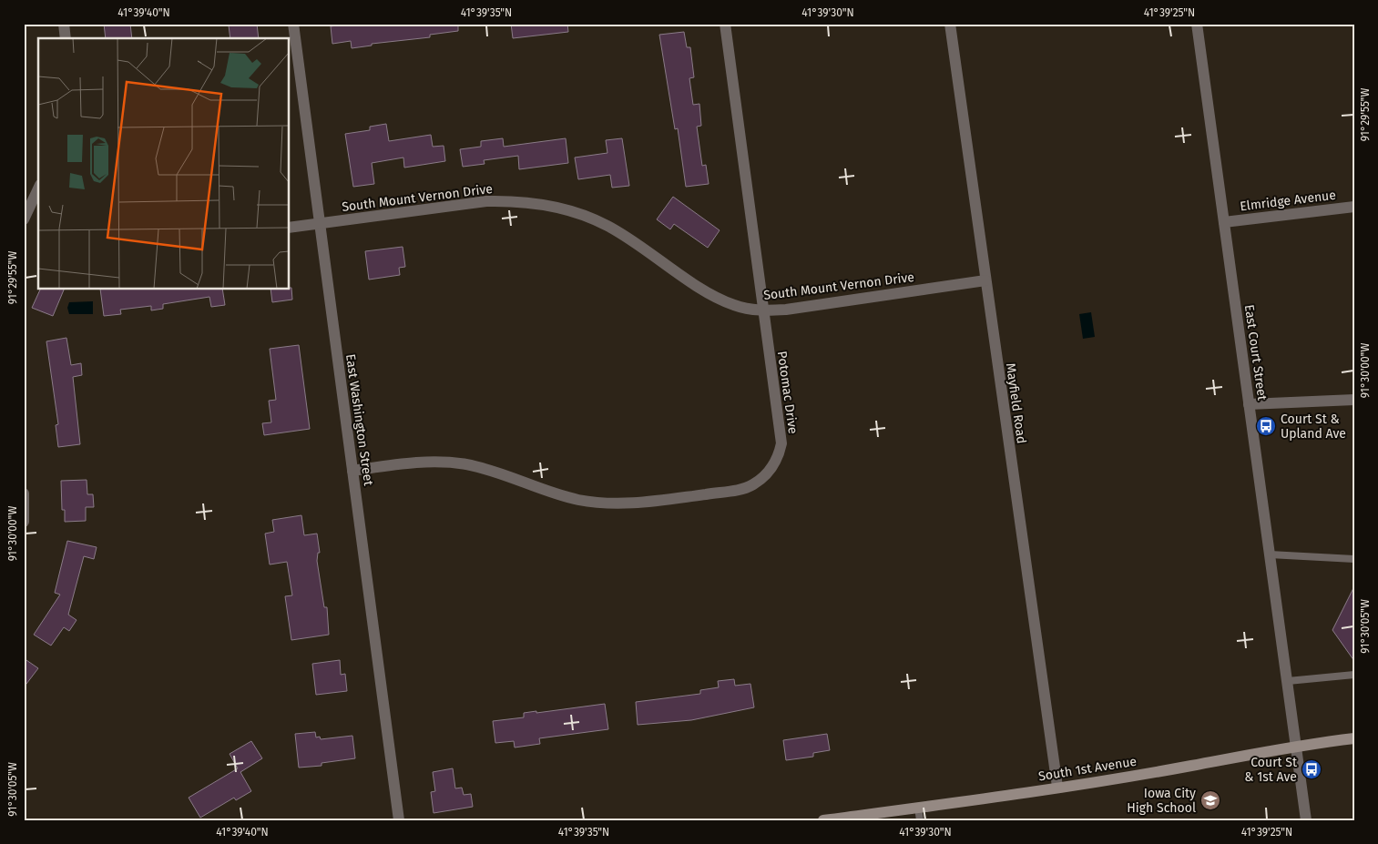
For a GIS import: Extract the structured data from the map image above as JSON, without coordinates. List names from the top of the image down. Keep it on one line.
{"streets":{"main road":["South 1st Avenue"],"street":["South Mount Vernon Drive","Elmridge Avenue","East Court Street","Potomac Drive","Mayfield Road","East Washington Street"]},"crossings":[["South Mount Vernon Drive","Potomac Drive"],["South Mount Vernon Drive","Mayfield Road"],["South Mount Vernon Drive","East Washington Street"],["Elmridge Avenue","East Court Street"],["East Court Street","South 1st Avenue"],["Potomac Drive","East Washington Street"],["Mayfield Road","South 1st Avenue"]],"places":{"bus stop":["Court St & Upland Ave","Court St & 1st Ave"],"school or university":["Iowa City High School"]},"coordinates":["41°39'40\"N","41°39'35\"N","41°39'30\"N","41°39'25\"N","91°29'55\"W","91°30'00\"W","91°30'05\"W"]}
